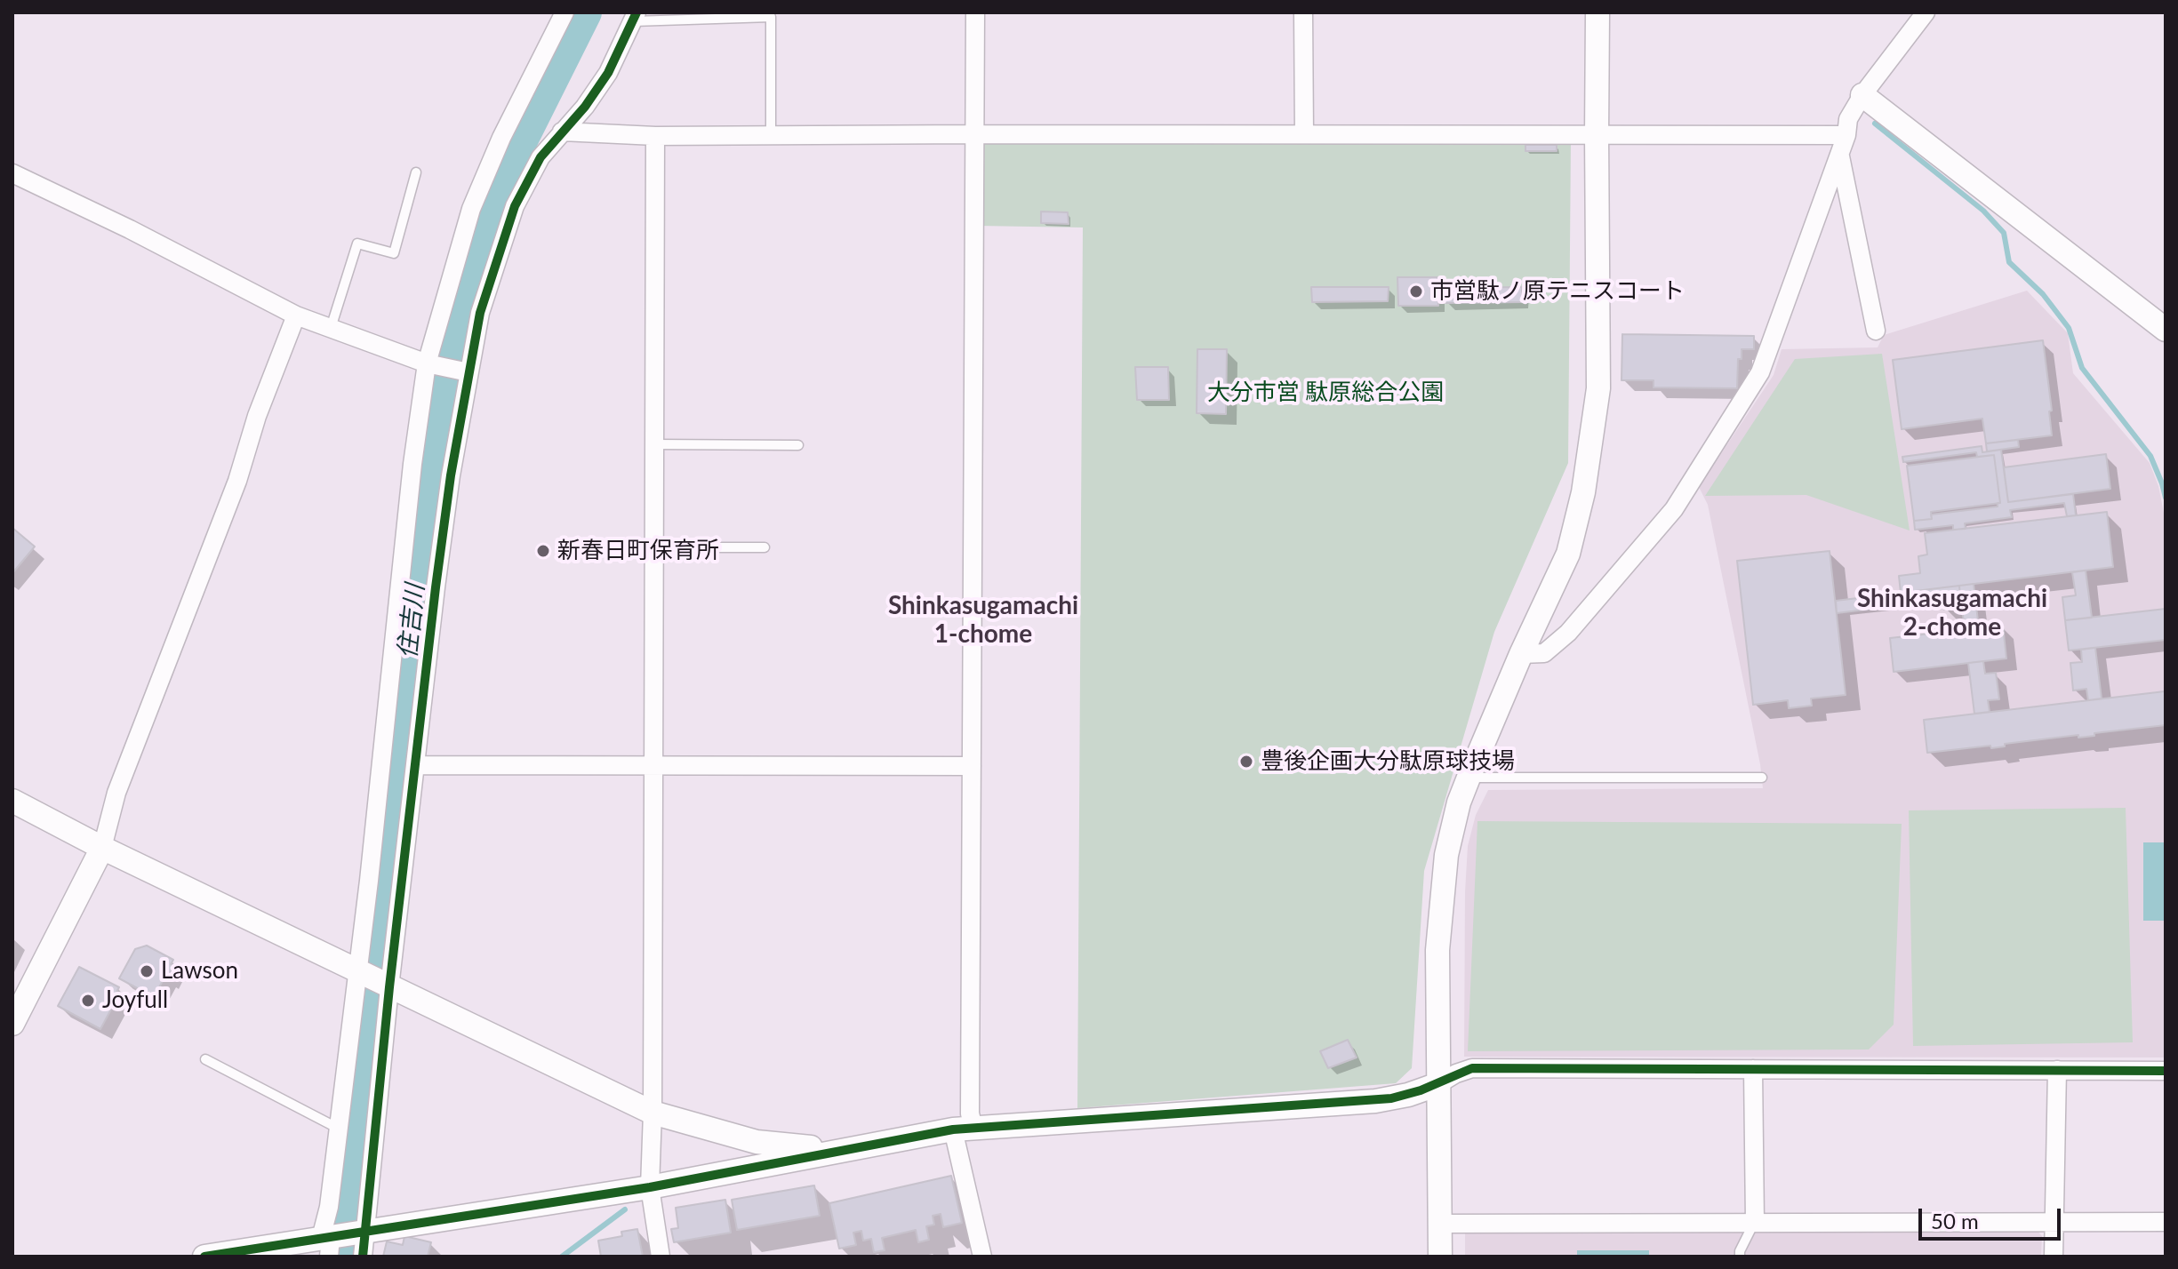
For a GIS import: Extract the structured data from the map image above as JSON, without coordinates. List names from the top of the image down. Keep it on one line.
{"districts":["Shinkasugamachi 2-chome","Shinkasugamachi 1-chome"],"water":["住吉川"],"parks":["大分市営 駄原総合公園"],"places":["市営駄ノ原テニスコート","新春日町保育所","豊後企画大分駄原球技場","Lawson","Joyfull"],"scale_bar":"50 m"}
